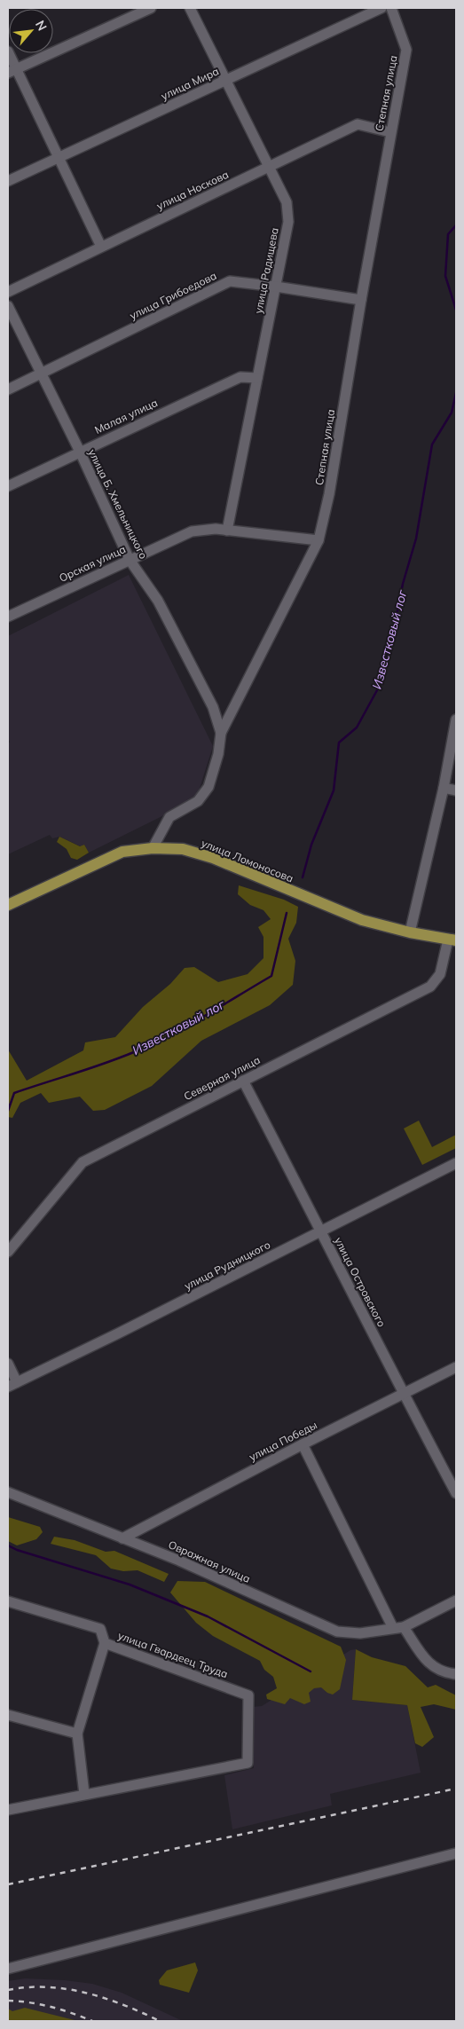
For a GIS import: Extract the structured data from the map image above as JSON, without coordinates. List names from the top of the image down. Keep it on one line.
{"streets":{"main road":["улица Ломоносова"],"street":["улица Мира","Степная улица","улица Носкова","улица Радищева","улица Грибоедова","Малая улица","улица Б. Хмельницкого","Орская улица","Северная улица","улица Рудницкого","улица Островского","улица Победы","Овражная улица","улица Гвардеец Труда"]},"crossings":[["улица Мира","улица Радищева"],["Степная улица","улица Носкова"],["Степная улица","улица Грибоедова"],["Степная улица","улица Б. Хмельницкого"],["Степная улица","Орская улица"],["Степная улица","улица Ломоносова"],["улица Носкова","улица Радищева"],["улица Радищева","улица Грибоедова"],["улица Радищева","Малая улица"],["улица Радищева","Орская улица"],["улица Грибоедова","улица Б. Хмельницкого"],["Малая улица","улица Б. Хмельницкого"],["улица Б. Хмельницкого","Орская улица"],["улица Ломоносова","Северная улица"],["Северная улица","улица Островского"],["улица Рудницкого","улица Островского"],["улица Островского","улица Победы"],["улица Победы","Овражная улица"]],"water":["Известковый лог"],"north":"top right"}
